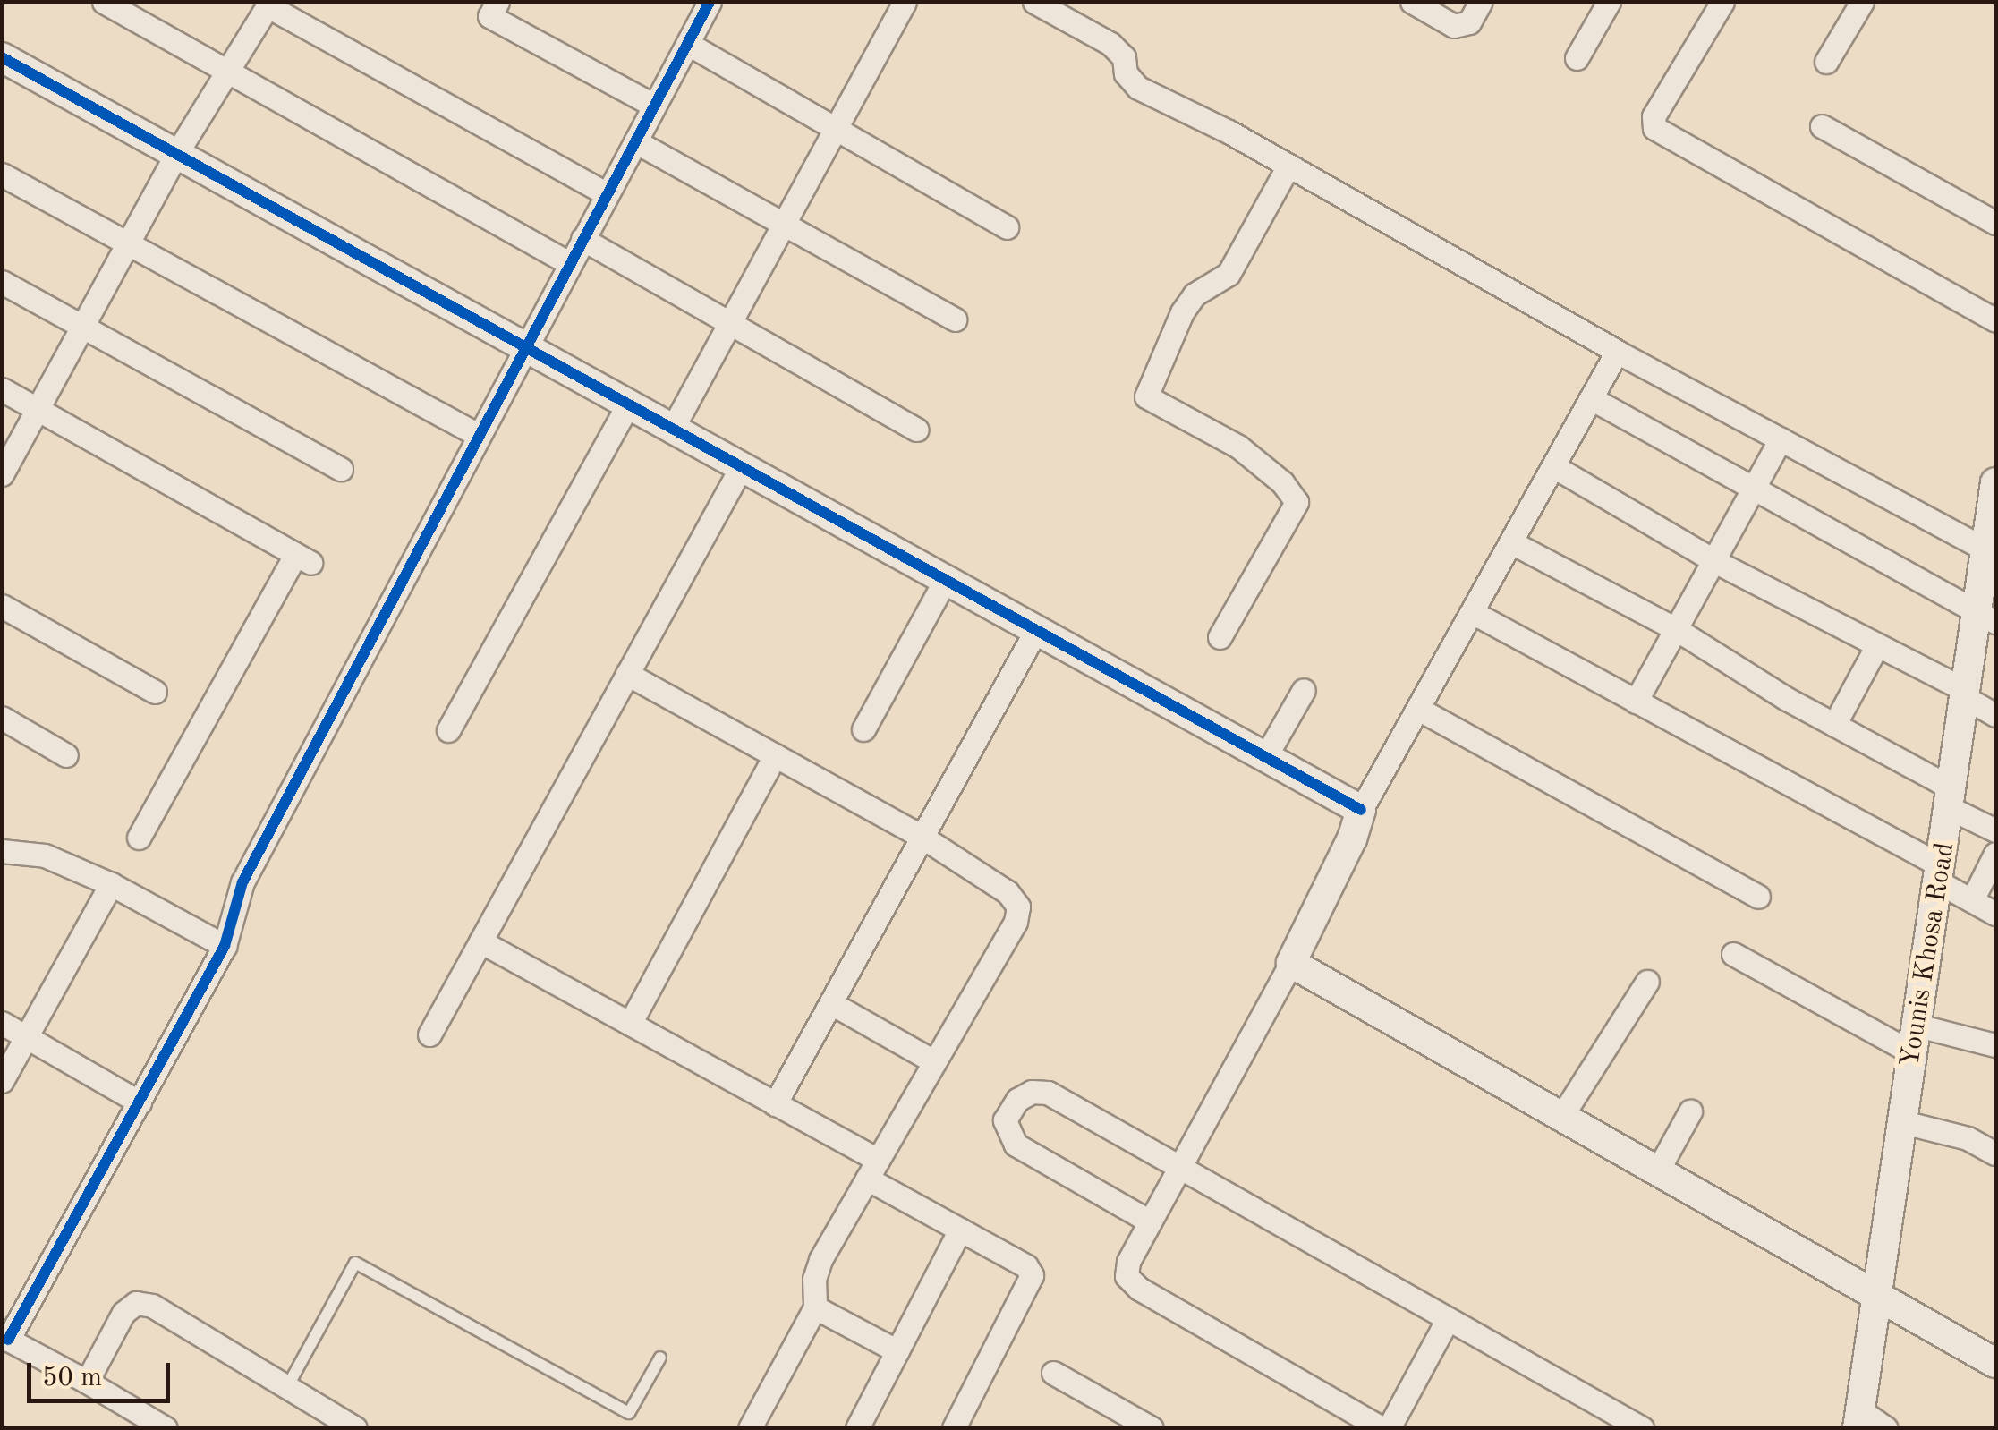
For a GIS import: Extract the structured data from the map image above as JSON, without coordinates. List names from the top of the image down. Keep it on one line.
{"streets":{"street":["Younis Khosa Road"]},"scale_bar":"50 m"}
